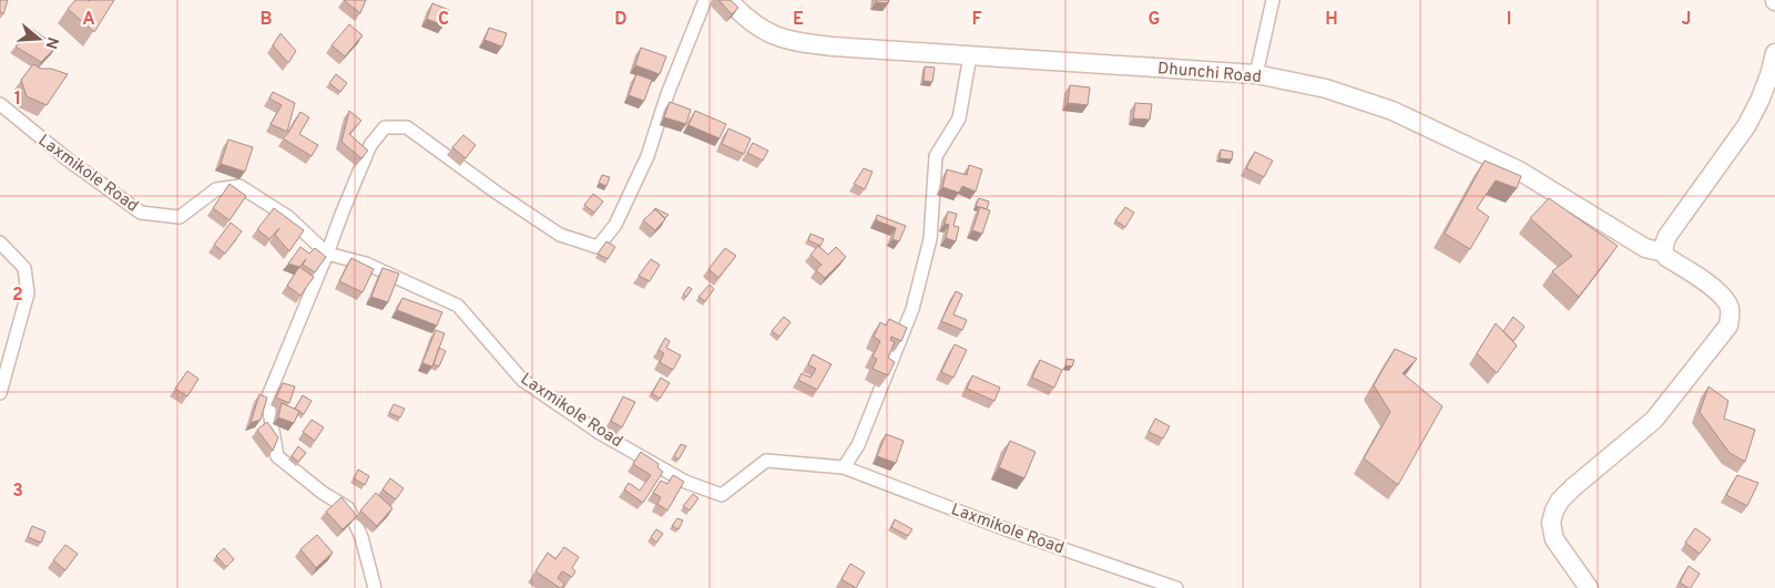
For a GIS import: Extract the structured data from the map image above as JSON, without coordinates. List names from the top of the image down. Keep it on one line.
{"streets":{"street":["Dhunchi Road","Laxmikole Road"]},"north":"right","grid":{"columns":["A","B","C","D","E","F","G","H","I","J"],"rows":["1","2","3"]}}
